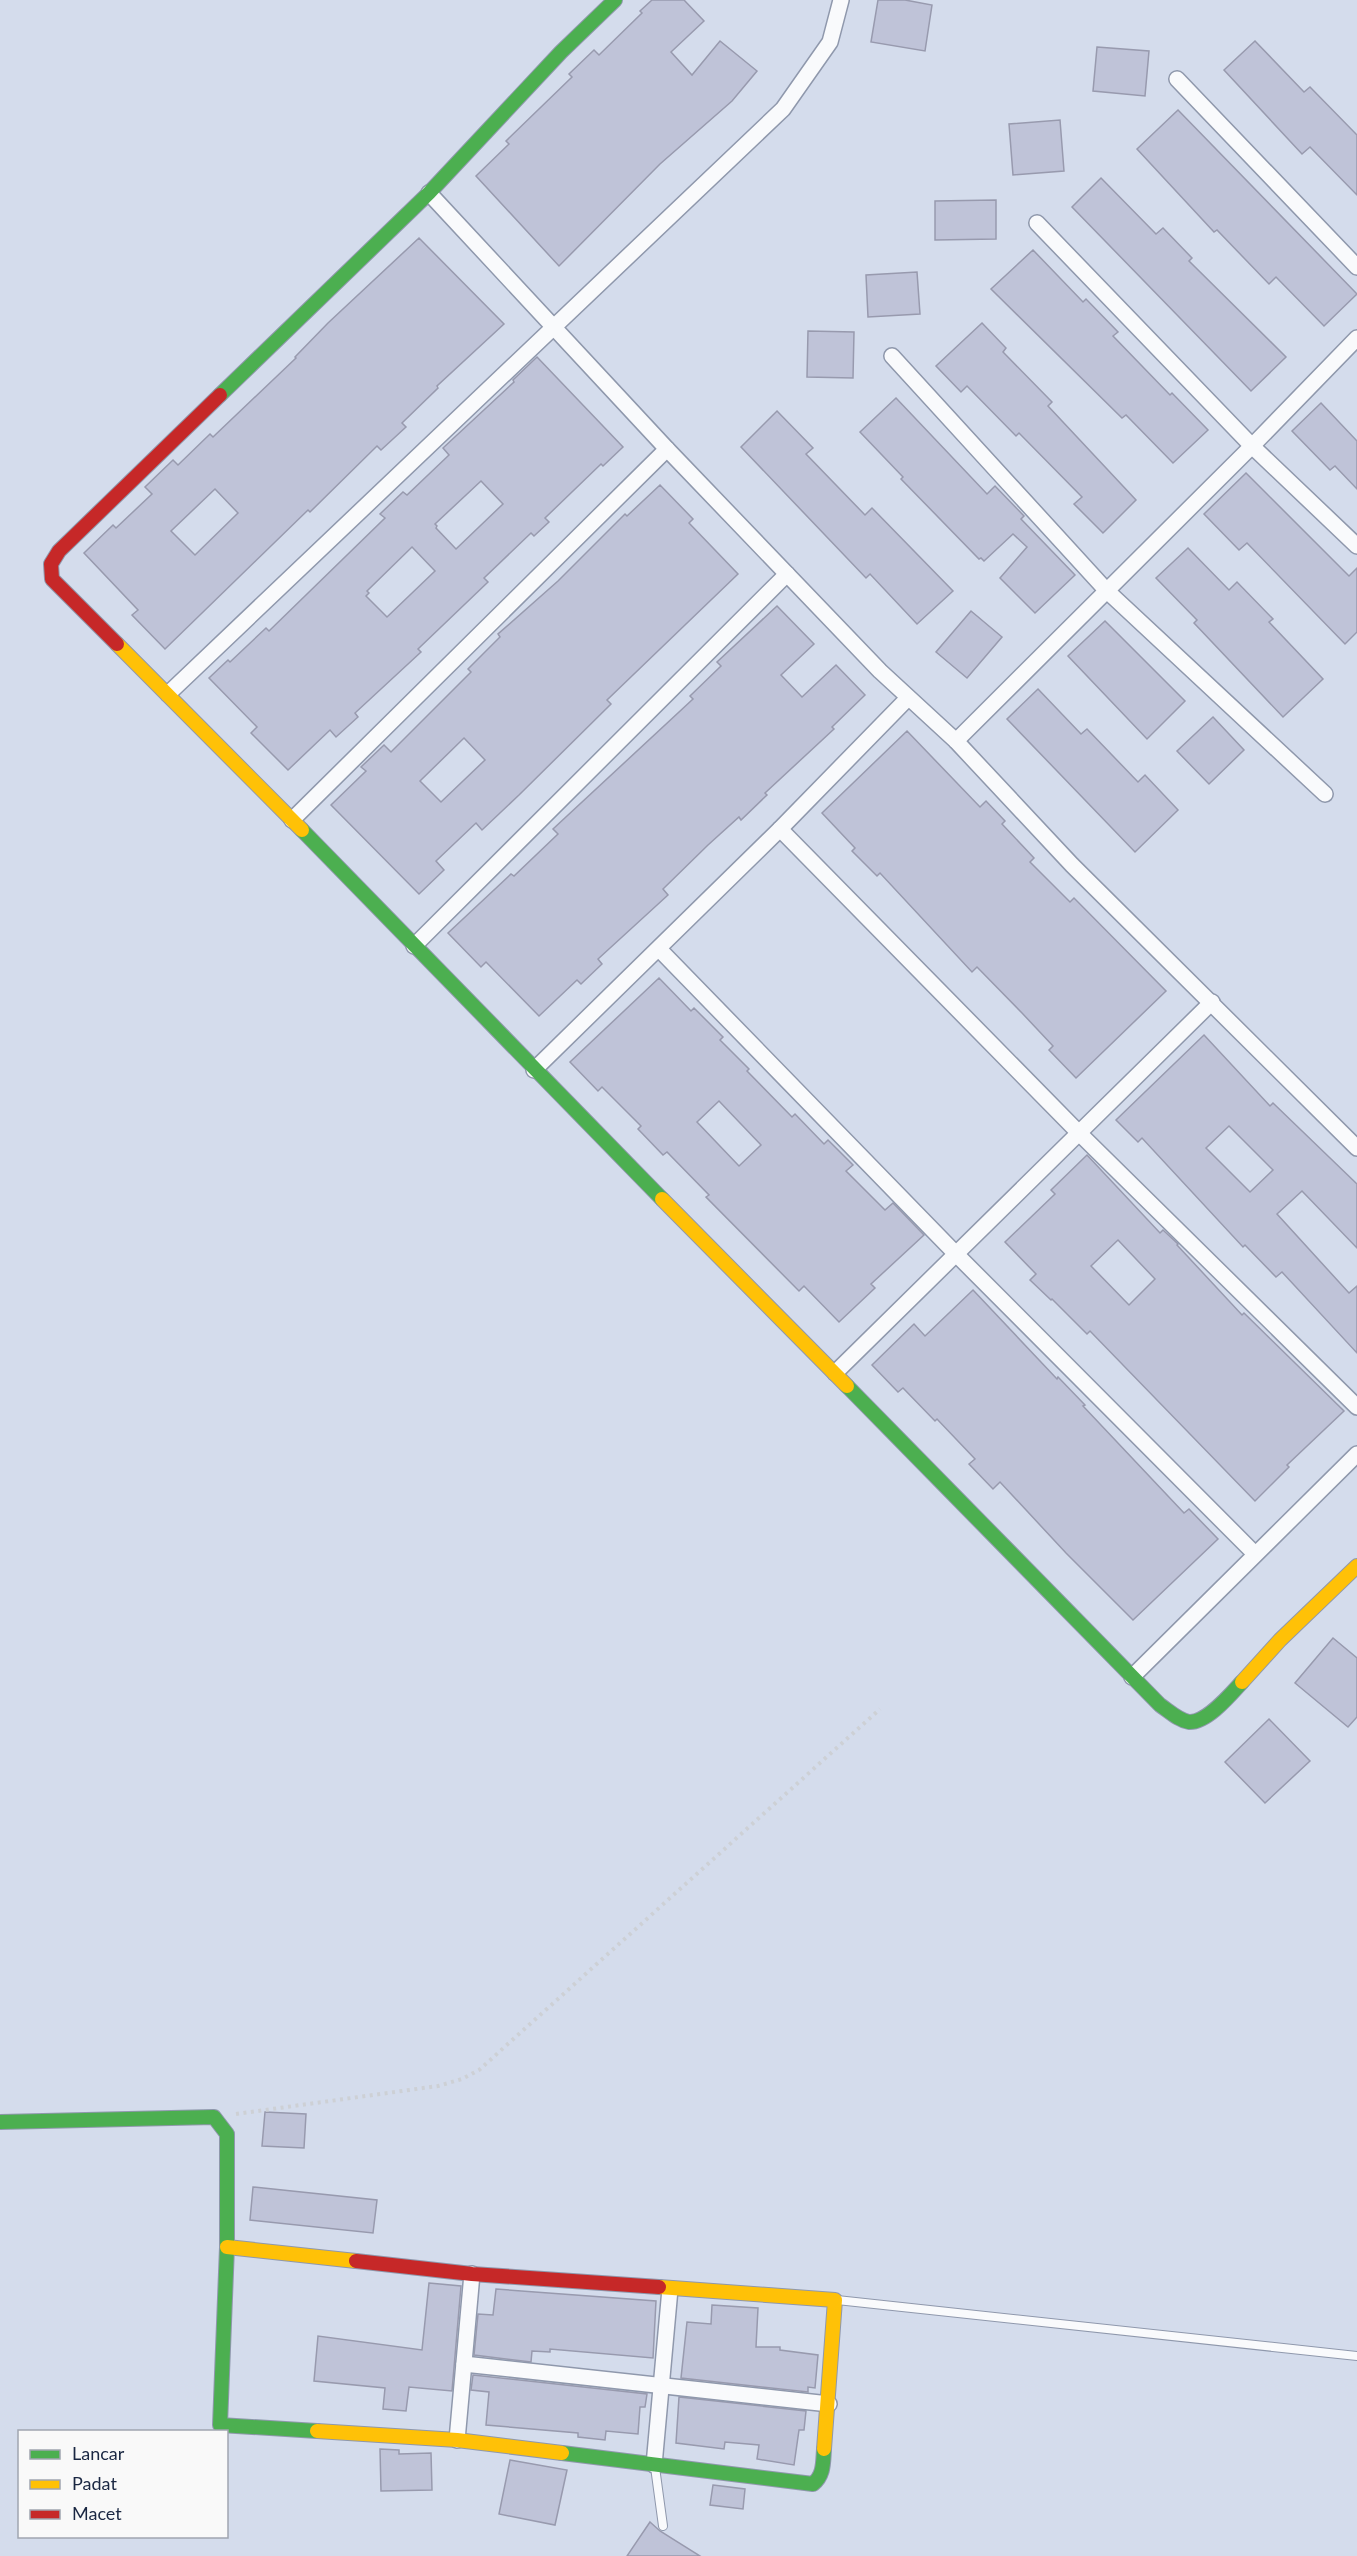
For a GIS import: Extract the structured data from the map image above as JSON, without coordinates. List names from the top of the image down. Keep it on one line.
{"legend":["Lancar","Padat","Macet"]}
